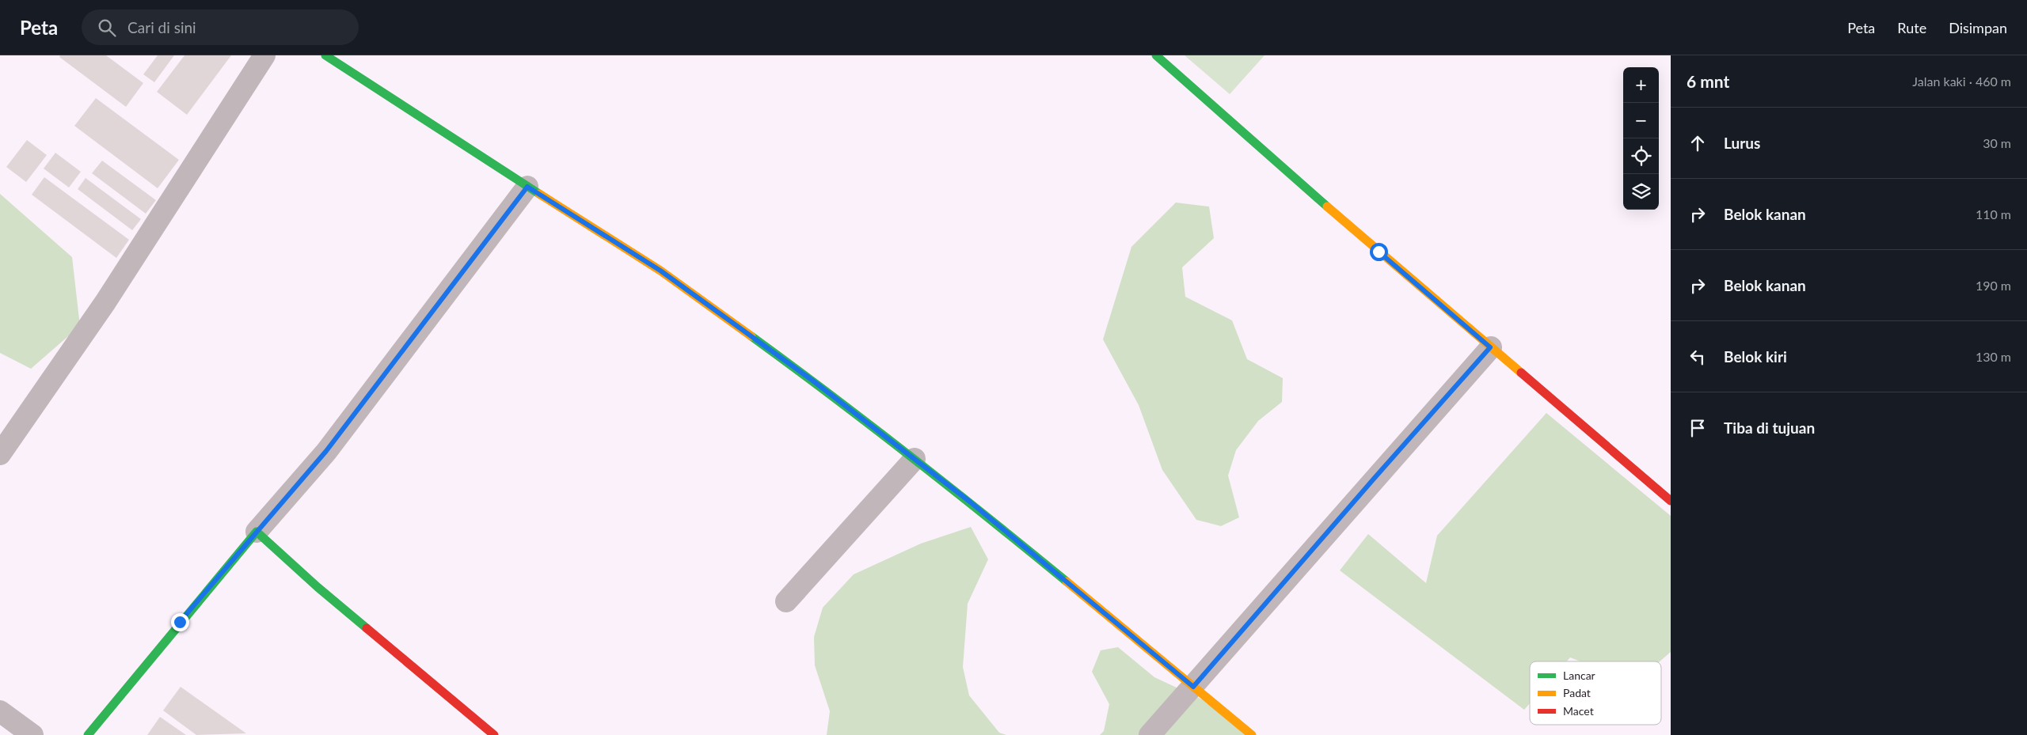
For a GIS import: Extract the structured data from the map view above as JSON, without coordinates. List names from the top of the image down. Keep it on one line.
{"legend":["Lancar","Padat","Macet"],"page":{"header":"Peta","search":"Cari di sini","nav":["Peta","Rute","Disimpan"],"heading":["6 mnt","Jalan kaki · 460 m"],"map_buttons":["+","−"],"list":[["Lurus","30 m"],["Belok kanan","110 m"],["Belok kanan","190 m"],["Belok kiri","130 m"],"Tiba di tujuan"]}}
